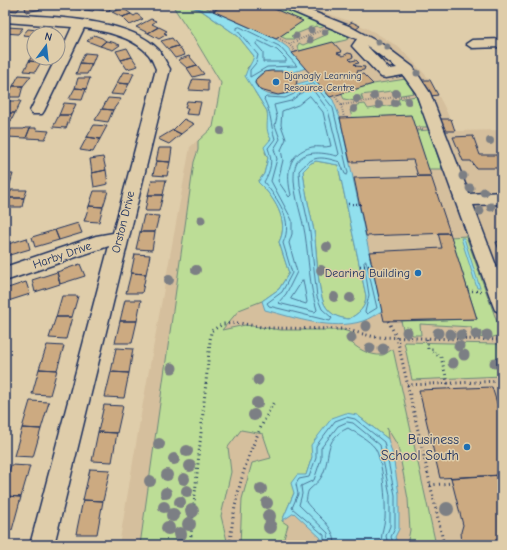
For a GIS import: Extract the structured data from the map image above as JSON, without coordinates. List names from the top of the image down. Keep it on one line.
{"streets":{"street":["Orston Drive","Harby Drive"]},"crossings":[["Orston Drive","Harby Drive"]],"places":["Djanogly Learning Resource Centre","Dearing Building","Business School South"],"north":"top"}
